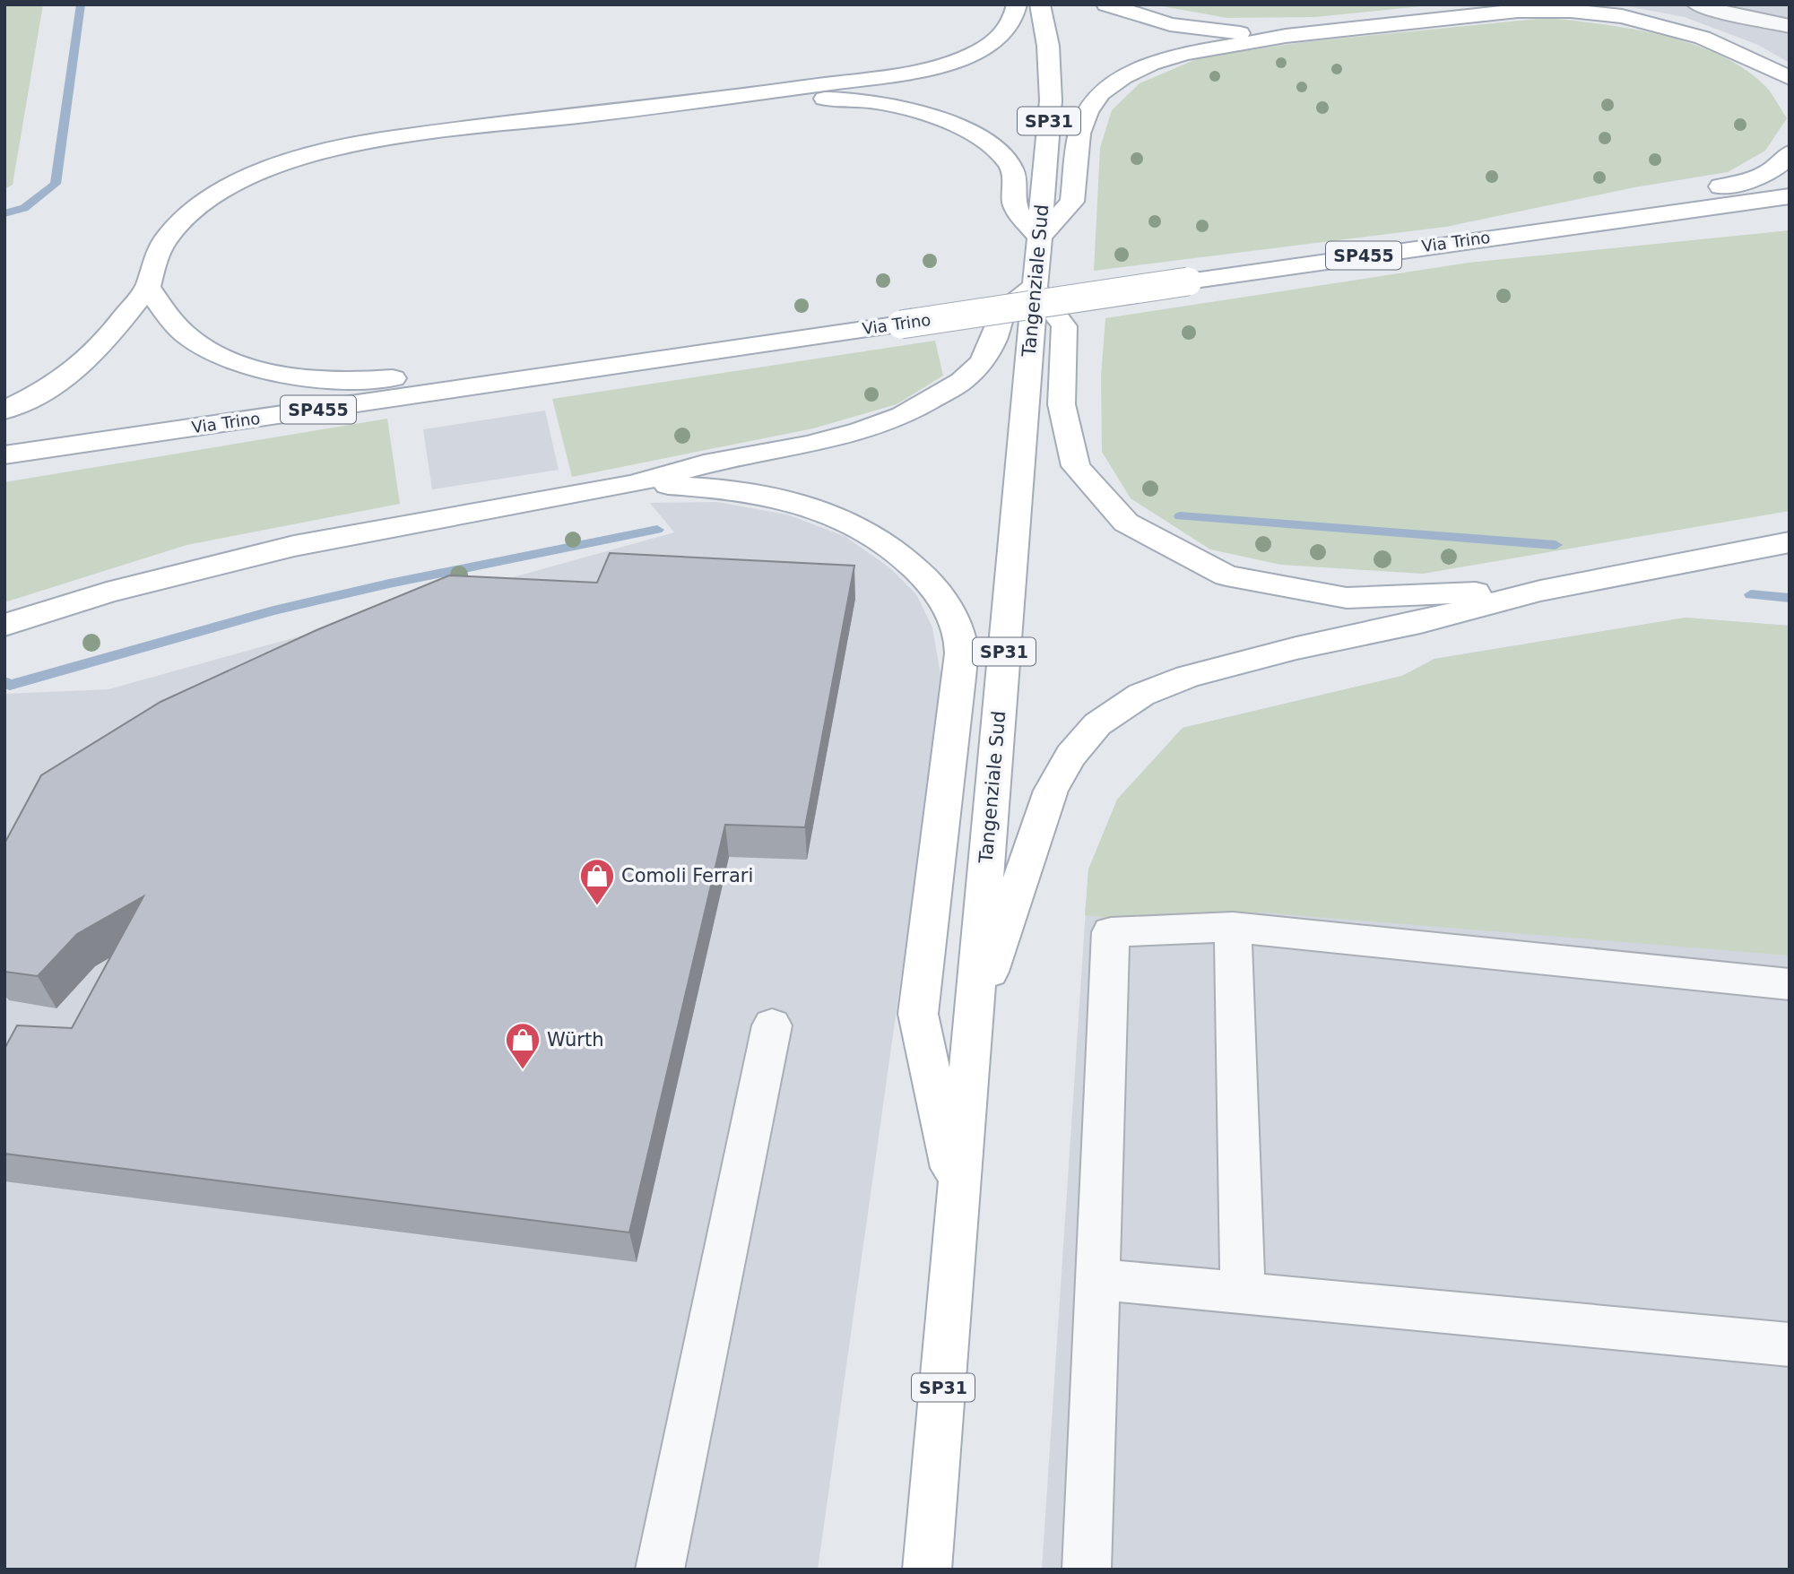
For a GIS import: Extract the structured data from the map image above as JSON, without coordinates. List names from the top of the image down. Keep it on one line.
{"streets":{"main road":["SP31","Via Trino","SP455","Tangenziale Sud"]},"places":{"shop":["Comoli Ferrari","Würth"]}}
